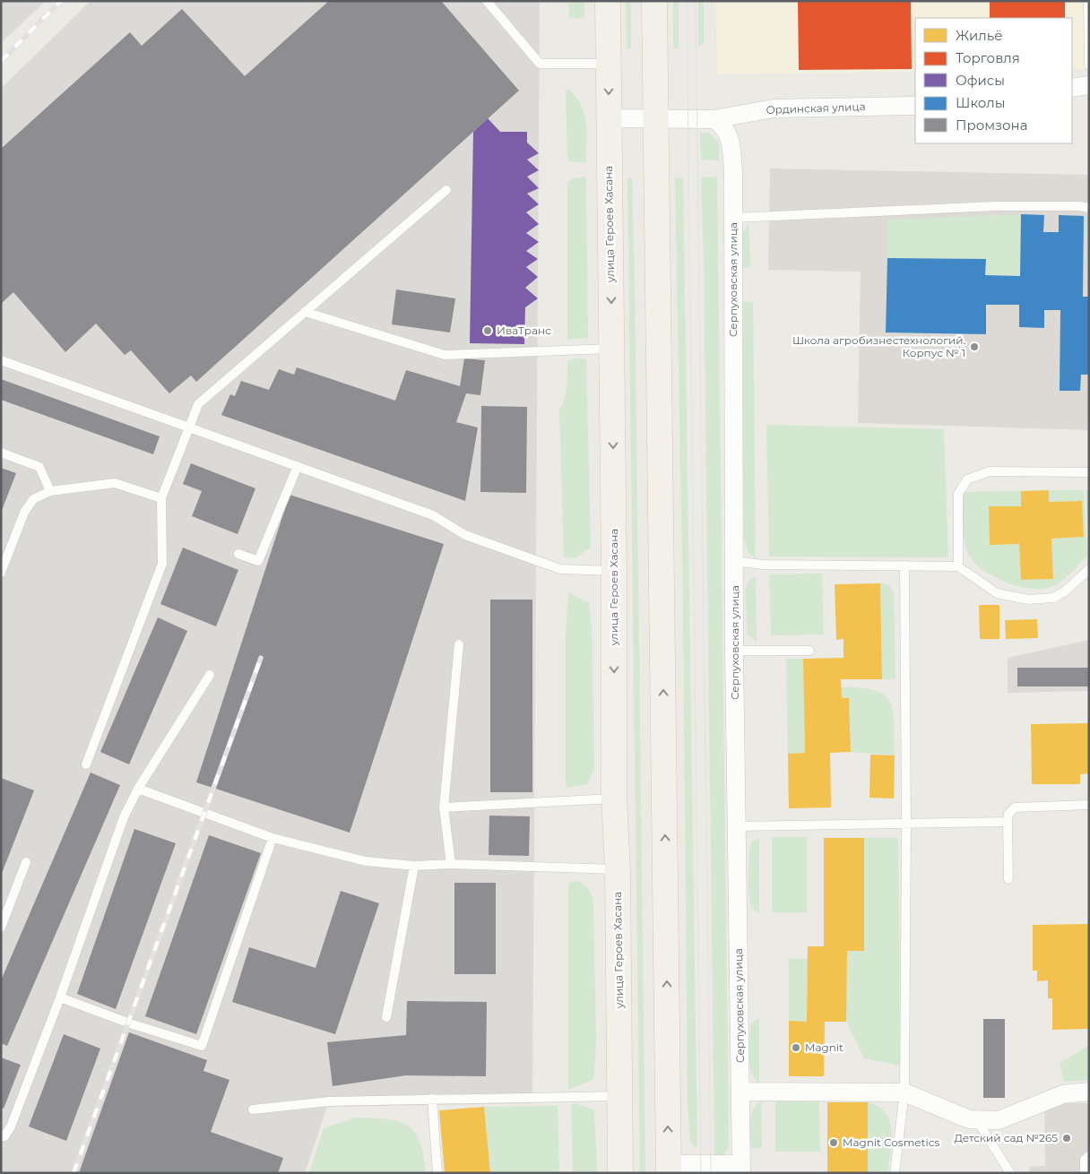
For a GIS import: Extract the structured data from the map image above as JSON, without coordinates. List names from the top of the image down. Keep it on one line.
{"streets":{"main road":["улица Героев Хасана"],"street":["Ординская улица","Серпуховская улица"]},"crossings":[["Ординская улица","улица Героев Хасана"],["Ординская улица","Серпуховская улица"]],"places":["ИваТранс","Школа агробизнестехнологий. Корпус № 1","Magnit","Детский сад №265","Magnit Cosmetics"],"legend":["Жильё","Торговля","Офисы","Школы","Промзона"]}
